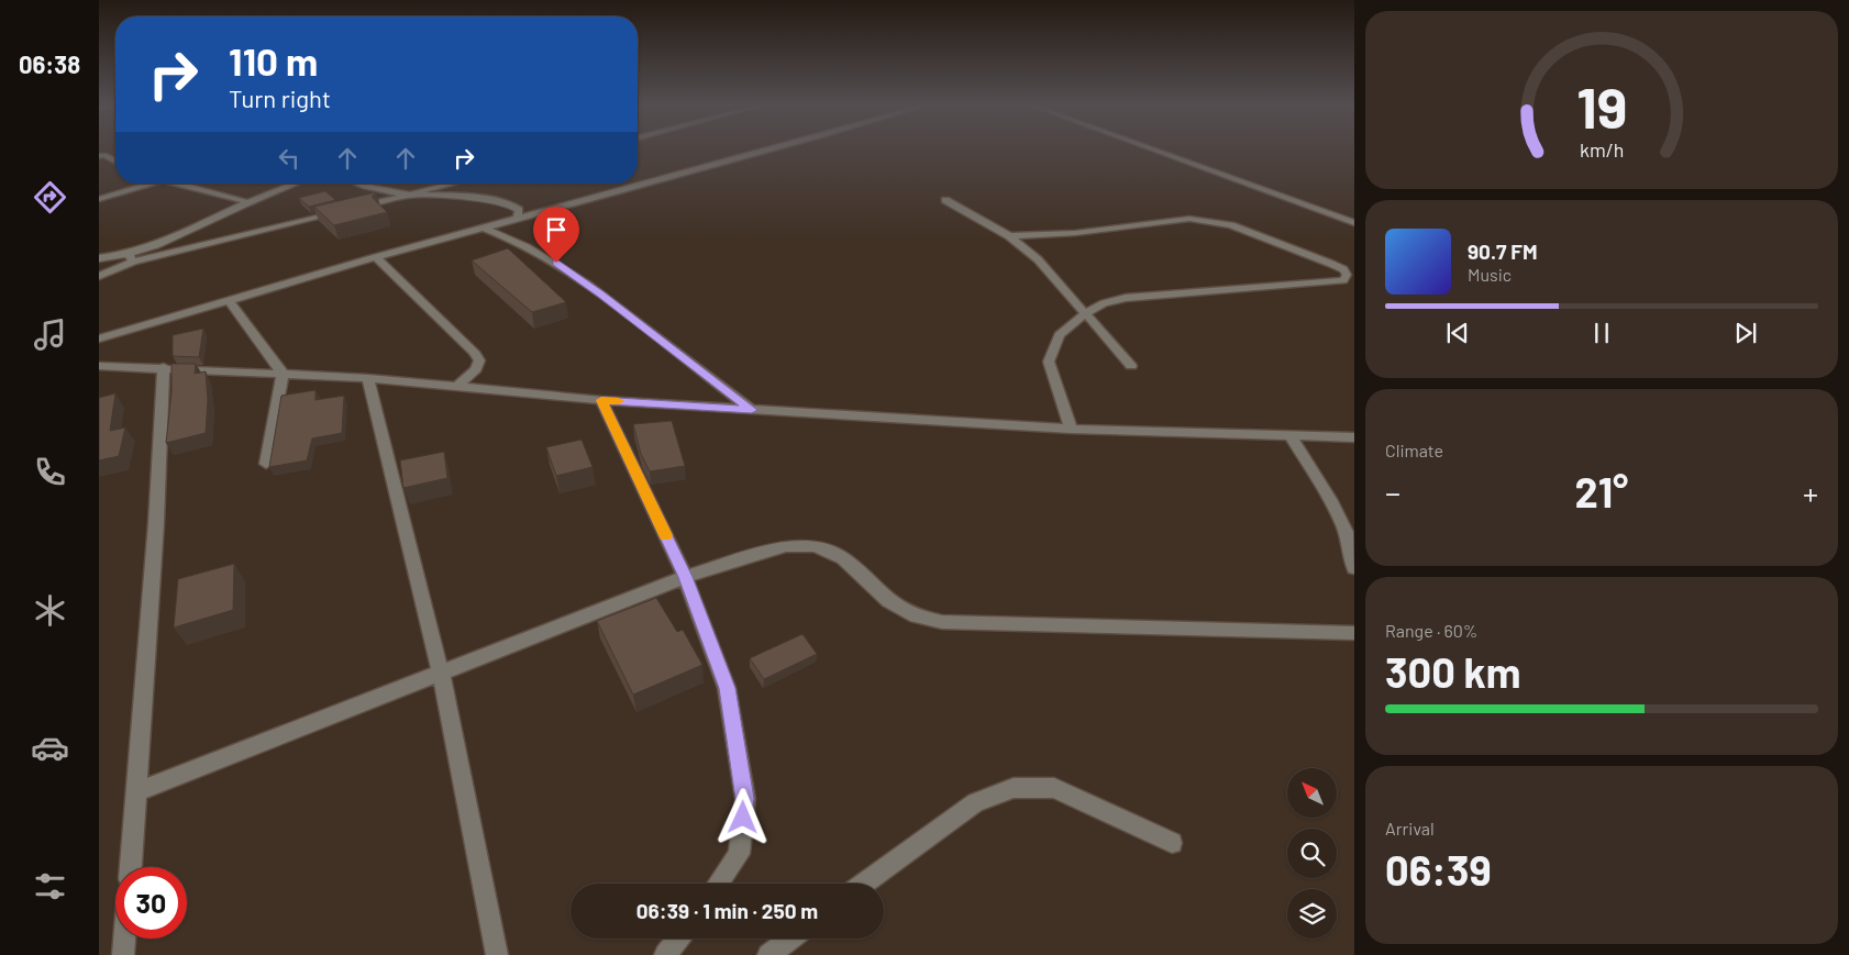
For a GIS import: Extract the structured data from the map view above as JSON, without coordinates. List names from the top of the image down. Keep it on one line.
{"north":"top left","page":{"tabs":"06:38","turn":["110 m","Turn right"],"song":["90.7 FM","Music"],"tile":["Climate",["Range · 60%","300 km"],["Arrival","06:39"]],"heat":["−","21°","+"],"limit":"30","trip":"06:39 · 1 min · 250 m","gauge":["19","km/h"]}}
